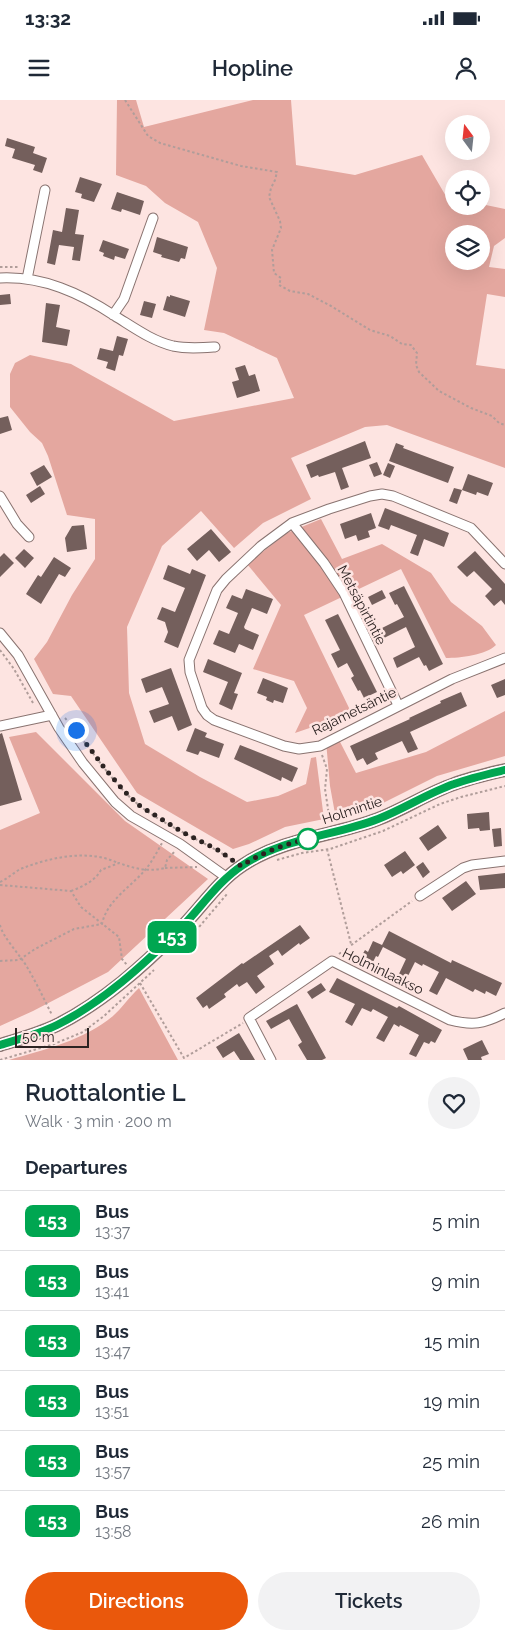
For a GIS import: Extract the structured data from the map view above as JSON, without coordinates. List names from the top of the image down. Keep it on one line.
{"streets":{"street":["Metsäpirtintie","Rajametsäntie","Holmintie","Holminlaakso"]},"crossings":[["Metsäpirtintie","Rajametsäntie"]],"lines":["bus line 153"],"scale_bar":"50 m","north":"top","page":{"status":"13:32","header":"Hopline","on_map":"153","scale":"50 m","heading":[["Ruottalontie L","Walk · 3 min · 200 m"],"Departures"],"list":[{"mark":"153","name":"Bus","note":"13:37","value":"5 min"},{"mark":"153","name":"Bus","note":"13:41","value":"9 min"},{"mark":"153","name":"Bus","note":"13:47","value":"15 min"},{"mark":"153","name":"Bus","note":"13:51","value":"19 min"},{"mark":"153","name":"Bus","note":"13:57","value":"25 min"},{"mark":"153","name":"Bus","note":"13:58","value":"26 min"}],"buttons":["Directions","Tickets"]}}
